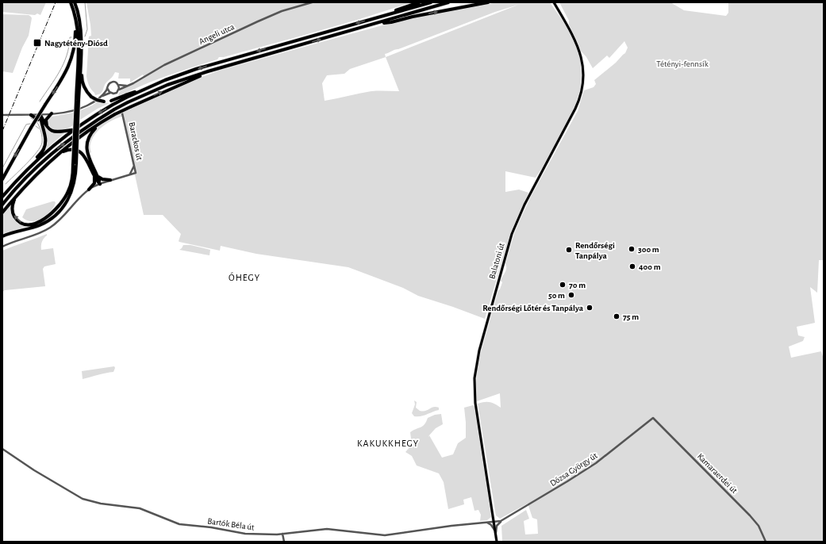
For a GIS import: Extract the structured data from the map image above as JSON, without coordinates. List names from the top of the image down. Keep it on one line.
{"streets":{"main road":["Balatoni út"],"street":["Angeli utca","Barackos út","Dózsa György út","Kamaraerdei út","Bartók Béla út"]},"crossings":[["Balatoni út","Dózsa György út"],["Balatoni út","Bartók Béla út"],["Dózsa György út","Kamaraerdei út"],["Dózsa György út","Bartók Béla út"]],"districts":["ÓHEGY","KAKUKKHEGY"],"parks":["Tétényi-fennsík"],"places":{"transit":["Nagytétény-Diósd"],"other":["300 m","Rendőrségi Tanpálya","400 m","70 m","50 m","Rendőrségi Lőtér és Tanpálya","75 m"]}}
